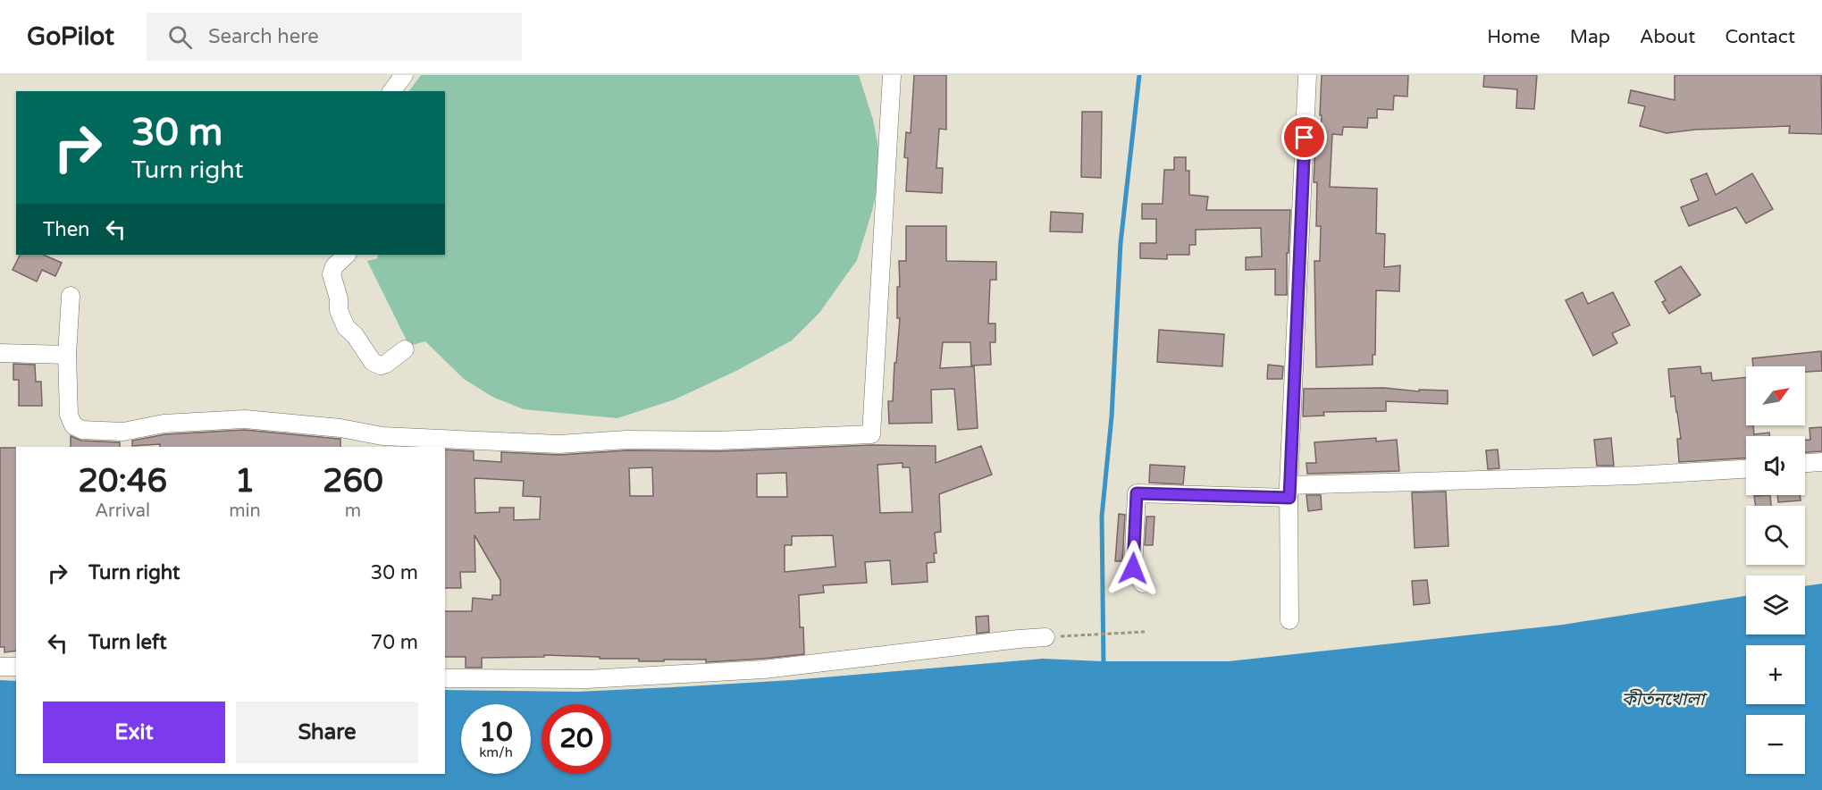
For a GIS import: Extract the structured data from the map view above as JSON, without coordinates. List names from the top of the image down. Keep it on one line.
{"water":["কীর্তনখোলা"],"north":"top right","page":{"header":"GoPilot","search":"Search here","nav":["Home","Map","About","Contact"],"turn":["30 m","Turn right"],"then":"Then","map_buttons":["+","−"],"eta":["20:46","Arrival","1","min","260","m"],"list":[{"name":"Turn right","value":"30 m"},{"name":"Turn left","value":"70 m"}],"buttons":["Exit","Share"],"speed":"10 km/h","limit":"20"}}
